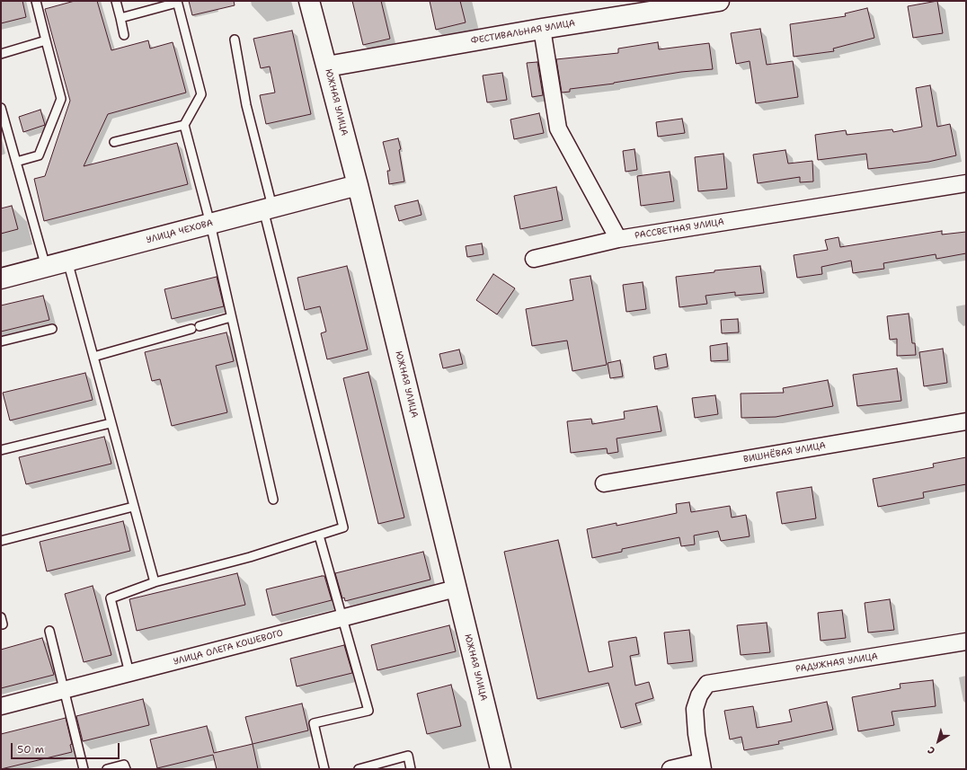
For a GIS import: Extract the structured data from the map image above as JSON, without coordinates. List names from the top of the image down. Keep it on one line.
{"streets":{"street":["ФЕСТИВАЛЬНАЯ УЛИЦА","ЮЖНАЯ УЛИЦА","РАССВЕТНАЯ УЛИЦА","УЛИЦА ЧЕХОВА","ВИШНЁВАЯ УЛИЦА","УЛИЦА ОЛЕГА КОШЕВОГО","РАДУЖНАЯ УЛИЦА"]},"crossings":[["ФЕСТИВАЛЬНАЯ УЛИЦА","ЮЖНАЯ УЛИЦА"],["ЮЖНАЯ УЛИЦА","УЛИЦА ЧЕХОВА"],["ЮЖНАЯ УЛИЦА","УЛИЦА ОЛЕГА КОШЕВОГО"]],"scale_bar":"50 m","north":"bottom left"}
